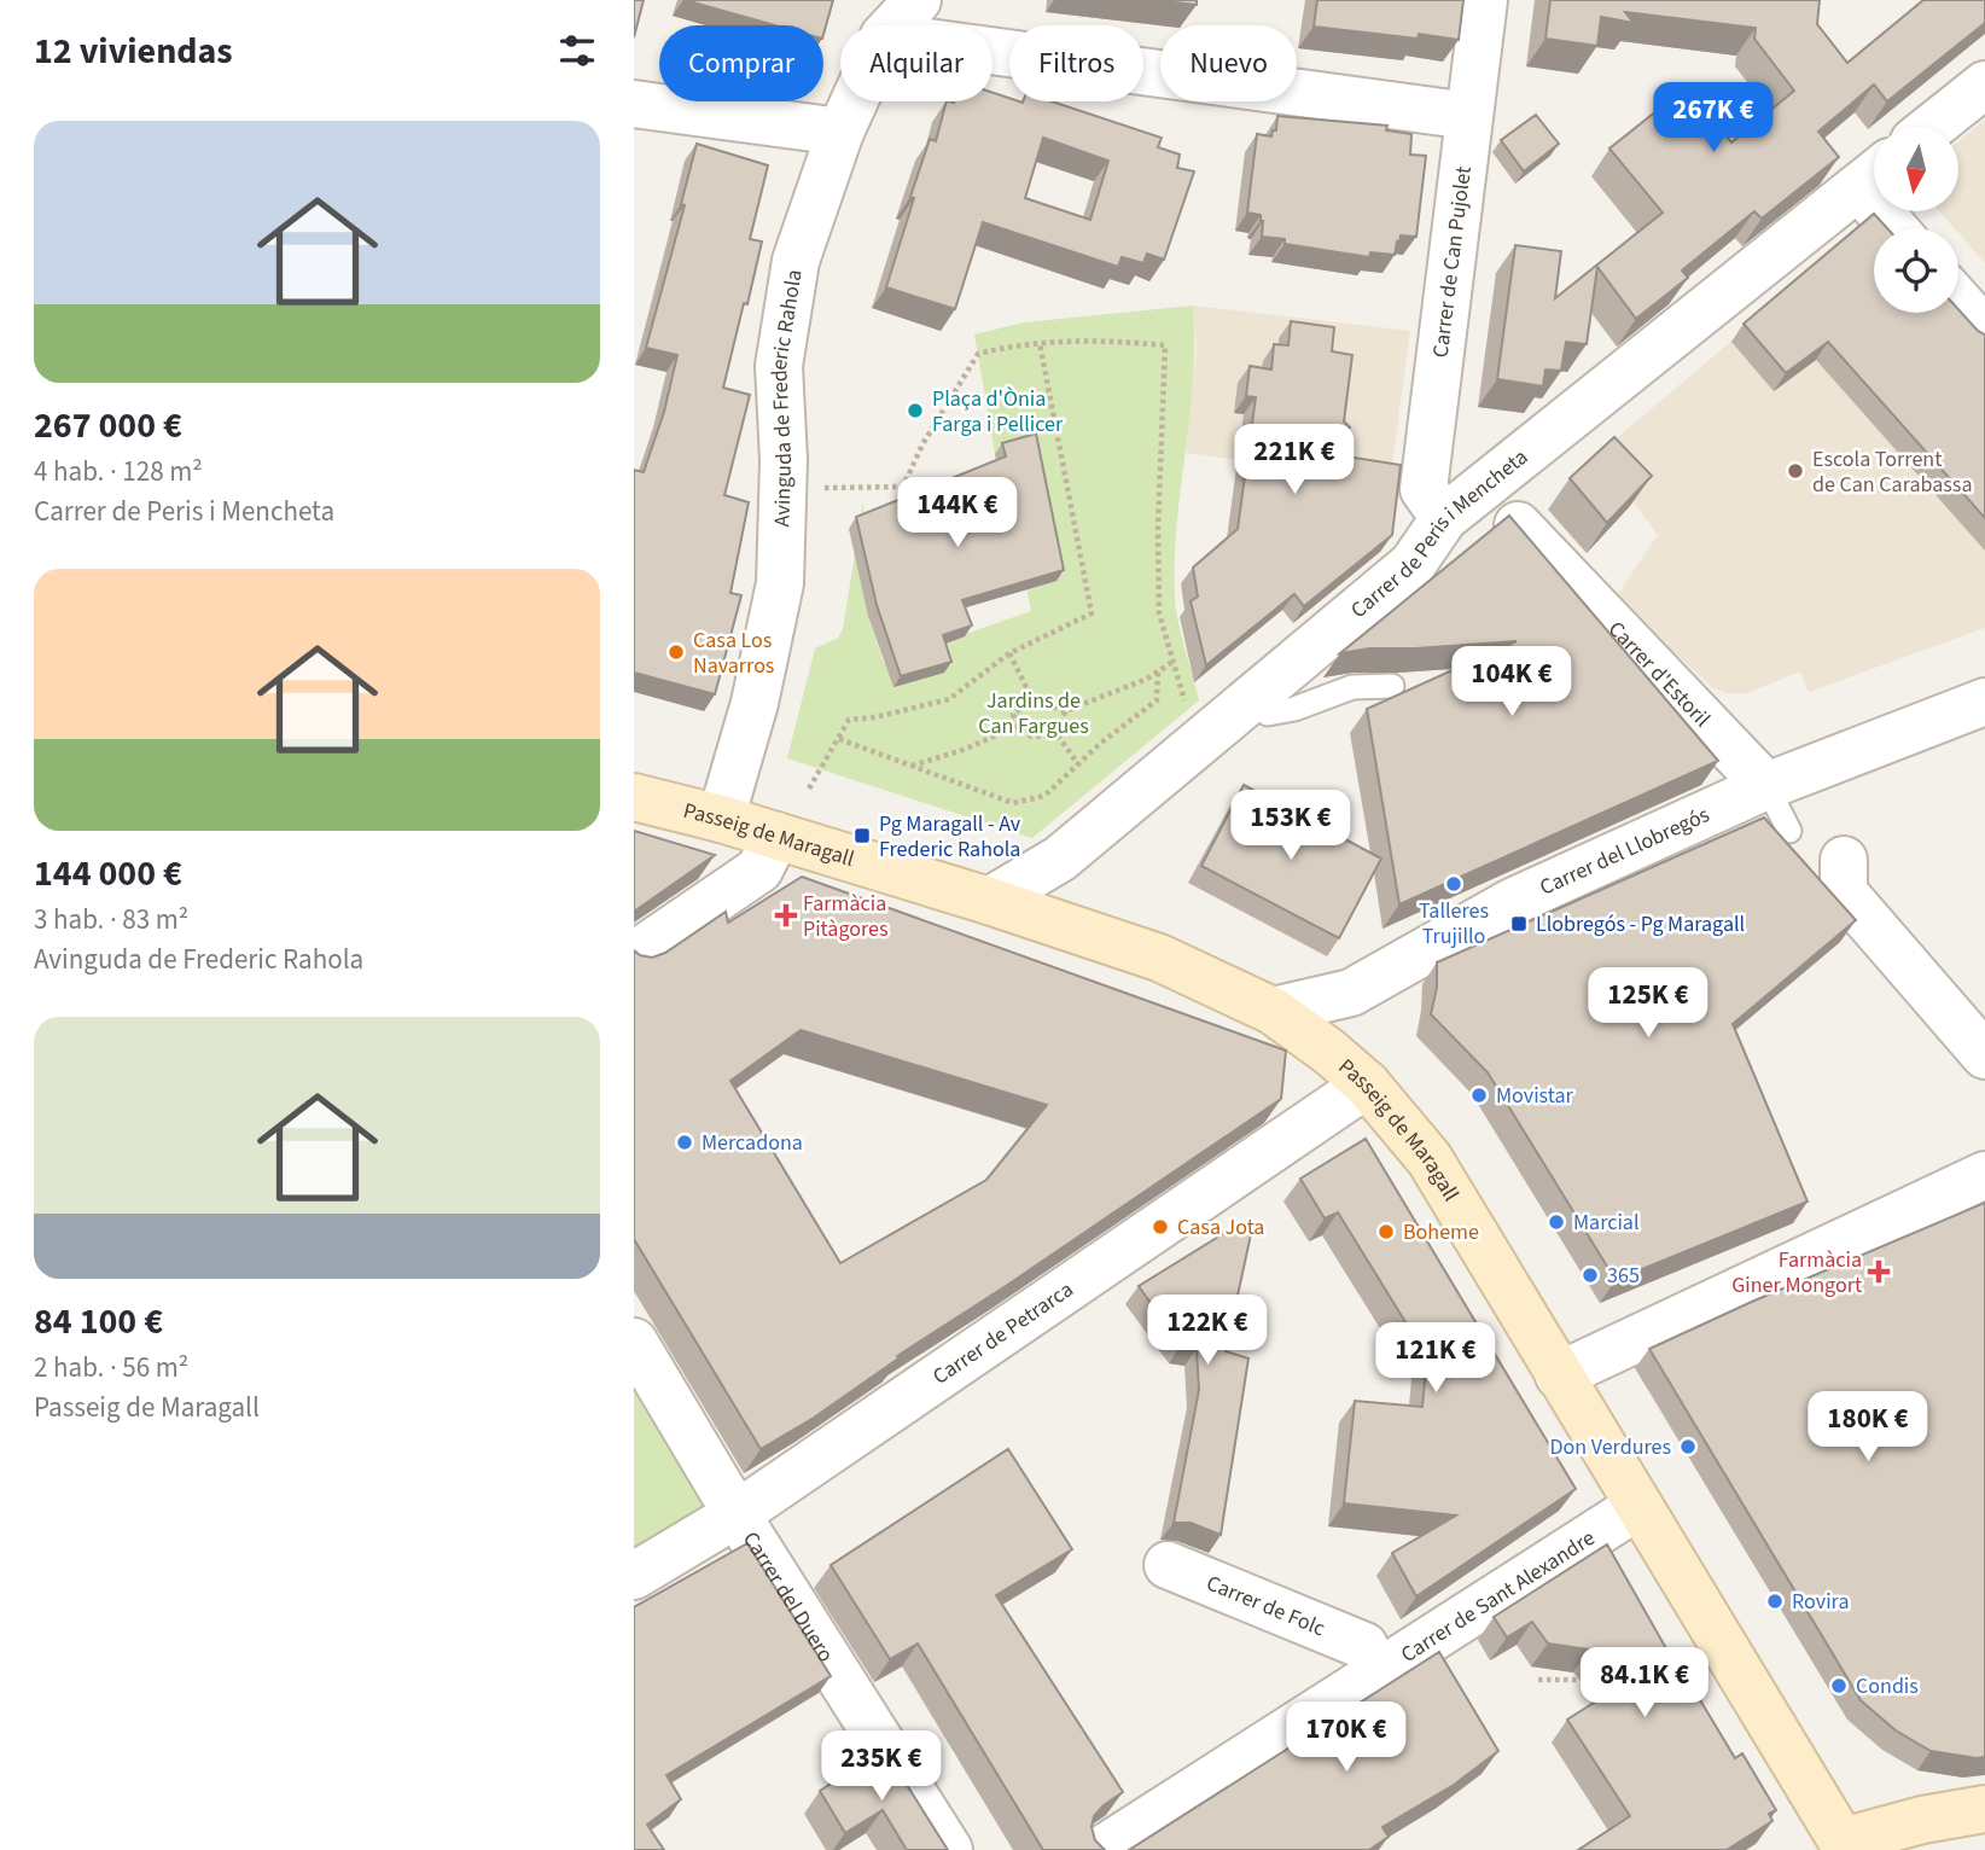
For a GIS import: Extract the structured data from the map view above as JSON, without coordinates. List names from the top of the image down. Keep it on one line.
{"streets":{"street":["Carrer de Can Pujolet","Avinguda de Frederic Rahola","Carrer de Peris i Mencheta","Carrer d'Estoril","Passeig de Maragall","Carrer del Llobregós","Carrer de Petrarca","Carrer de Sant Alexandre","Carrer del Duero","Carrer de Folc"]},"crossings":[["Carrer de Can Pujolet","Carrer de Peris i Mencheta"],["Avinguda de Frederic Rahola","Passeig de Maragall"],["Carrer de Peris i Mencheta","Passeig de Maragall"],["Carrer d'Estoril","Carrer del Llobregós"],["Passeig de Maragall","Carrer del Llobregós"],["Passeig de Maragall","Carrer de Petrarca"],["Passeig de Maragall","Carrer de Sant Alexandre"],["Carrer de Petrarca","Carrer del Duero"]],"parks":["Jardins de Can Fargues"],"places":{"other":["Plaça d'Ònia Farga i Pellicer","Escola Torrent de Can Carabassa","Casa Los Navarros","Talleres Trujillo","Movistar","Mercadona","Marcial","Casa Jota","Boheme","365","Don Verdures","Rovira","Condis"],"transit":["Pg Maragall - Av Frederic Rahola","Llobregós - Pg Maragall"],"health":["Farmàcia Pitàgores","Farmàcia Giner Mongort"]},"north":"bottom","page":{"heading":"12 viviendas","chip":["Comprar","Alquilar","Filtros","Nuevo"],"price":["267K €","221K €","144K €","104K €","153K €","125K €","122K €","121K €","180K €","84.1K €","170K €","235K €"],"list":[{"name":"267 000 €","note":"4 hab. · 128 m² · Carrer de Peris i Mencheta"},{"name":"144 000 €","note":"3 hab. · 83 m² · Avinguda de Frederic Rahola"},{"name":"84 100 €","note":"2 hab. · 56 m² · Passeig de Maragall"}]}}
